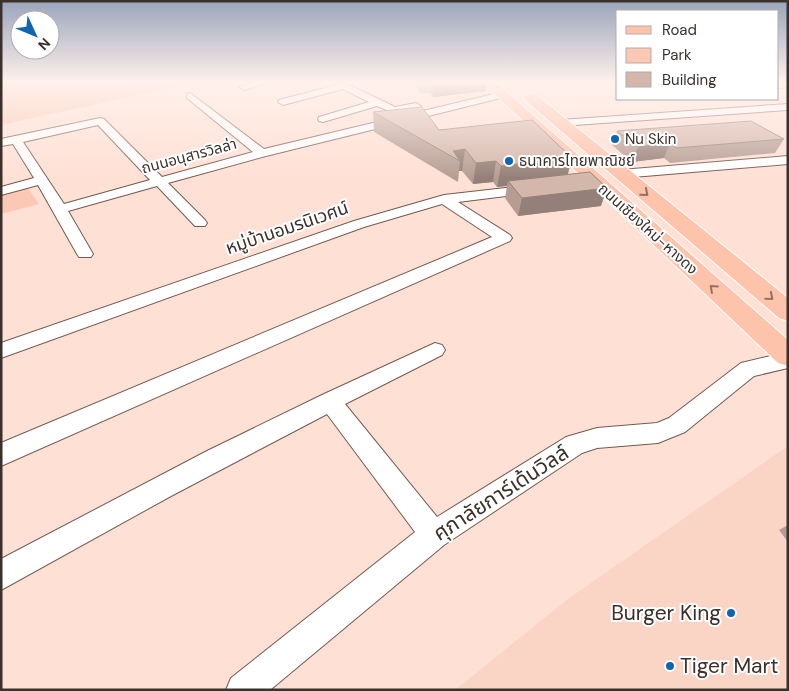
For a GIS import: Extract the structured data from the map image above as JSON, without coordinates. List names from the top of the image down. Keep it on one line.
{"streets":{"main road":["ถนนเชียงใหม่-หางดง"],"street":["ถนนอนุสารวิลล่า","หมู่บ้านอมรนิเวศน์","ศุภาลัยการ์เด้นวิลล์"]},"crossings":[["ถนนเชียงใหม่-หางดง","ศุภาลัยการ์เด้นวิลล์"]],"places":["Nu Skin","ธนาคารไทยพาณิชย์","Burger King","Tiger Mart"],"legend":["Road","Park","Building"],"north":"bottom right"}
